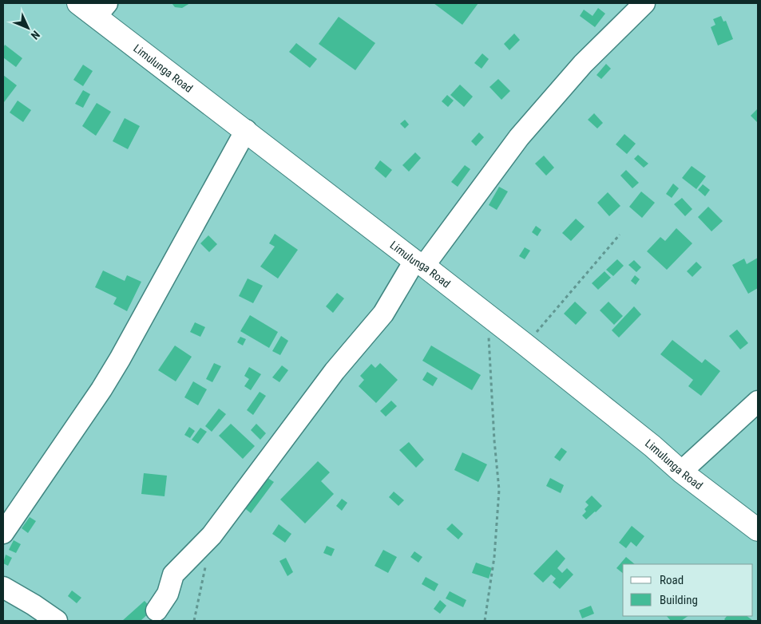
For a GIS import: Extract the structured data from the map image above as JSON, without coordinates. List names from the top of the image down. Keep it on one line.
{"streets":{"main road":["Limulunga Road"]},"legend":["Road","Building"],"north":"bottom right"}
